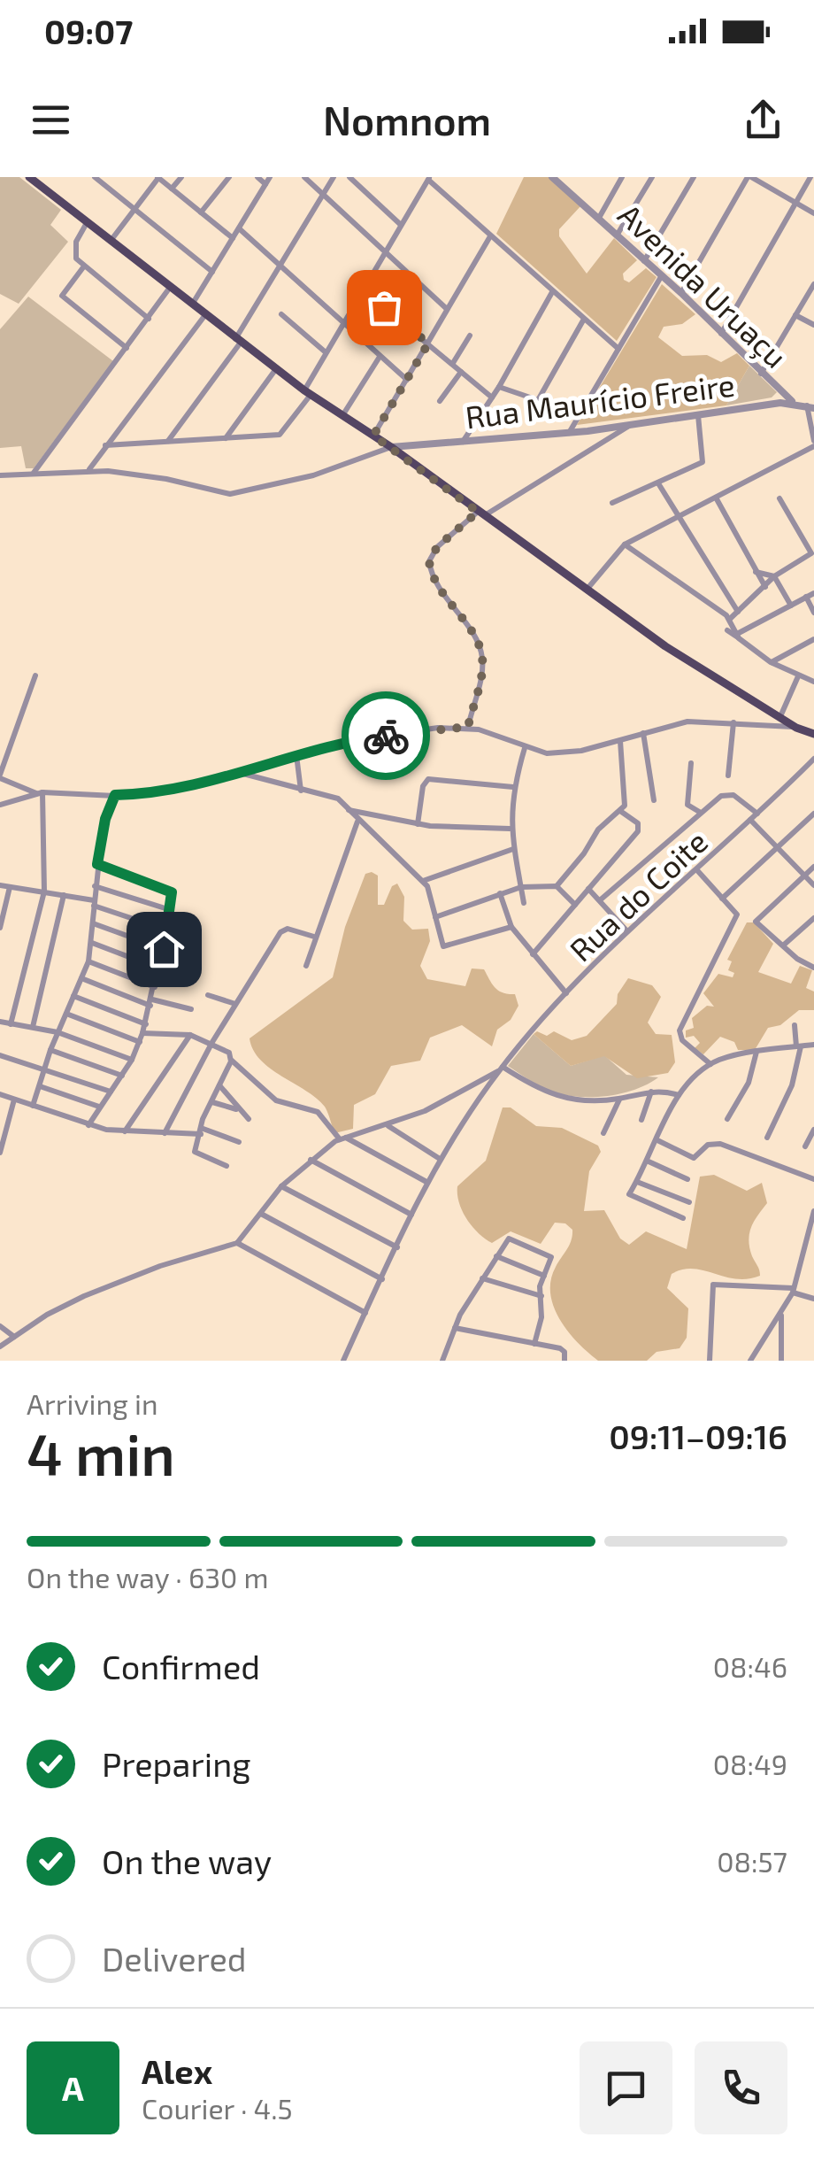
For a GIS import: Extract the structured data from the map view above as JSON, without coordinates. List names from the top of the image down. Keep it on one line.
{"streets":{"street":["Avenida Uruaçu","Rua Maurício Freire","Rua do Coite"]},"crossings":[["Avenida Uruaçu","Rua Maurício Freire"]],"page":{"status":"09:07","header":"Nomnom","heading":["4 min","Arriving in","09:11–09:16"],"panel":["Alex","Courier · 4.5"],"bar":"On the way · 630 m","list":[["Confirmed","08:46"],["Preparing","08:49"],["On the way","08:57"],"Delivered"],"round":"A"}}
